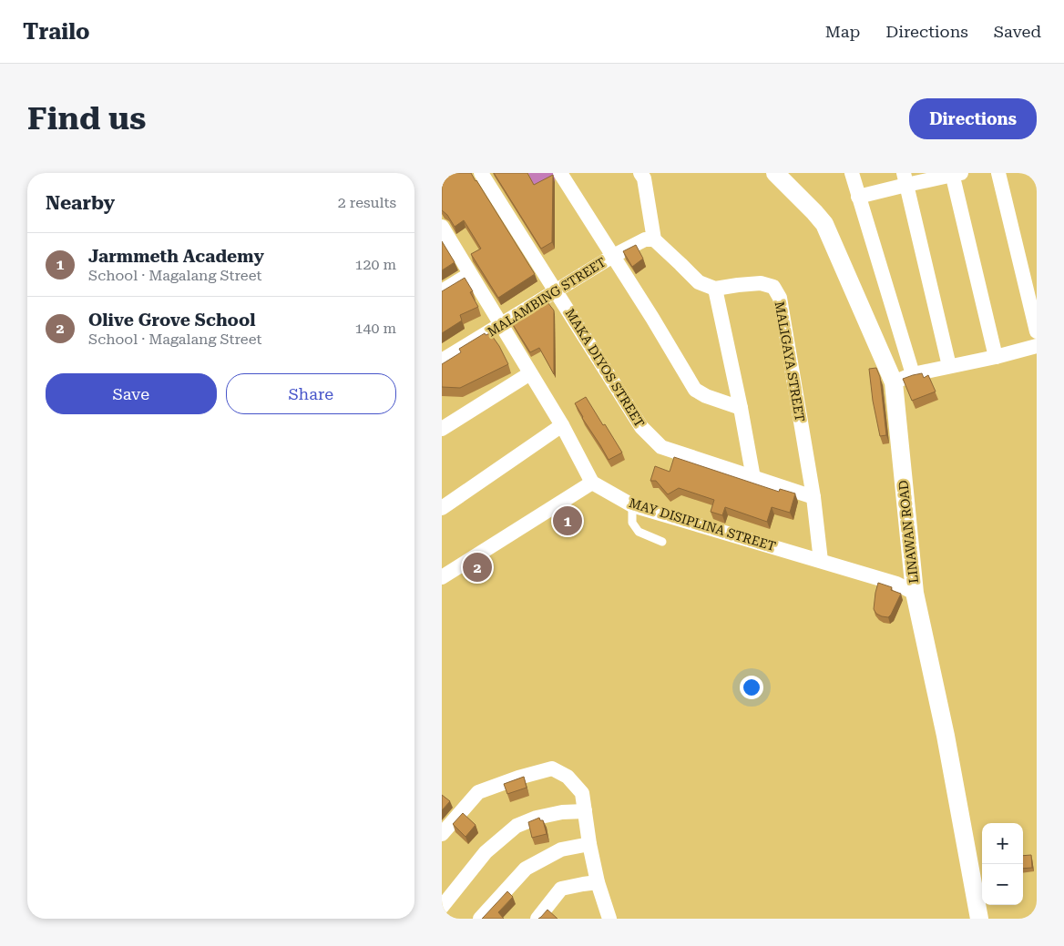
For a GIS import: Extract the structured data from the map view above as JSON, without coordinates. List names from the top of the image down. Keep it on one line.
{"streets":{"street":["MALAMBING STREET","MALIGAYA STREET","MAKA DIYOS STREET","MAY DISIPLINA STREET","LINAWAN ROAD"]},"crossings":[["MALAMBING STREET","MAKA DIYOS STREET"],["MALIGAYA STREET","MAKA DIYOS STREET"],["MALIGAYA STREET","MAY DISIPLINA STREET"],["MAY DISIPLINA STREET","LINAWAN ROAD"]],"page":{"header":"Trailo","nav":["Map","Directions","Saved"],"buttons":["Directions",["Save","Share"]],"title":"Find us","heading":["Nearby","2 results"],"list":[{"mark":"1","name":"Jarmmeth Academy","note":"School · Magalang Street","value":"120 m"},{"mark":"2","name":"Olive Grove School","note":"School · Magalang Street","value":"140 m"}],"pins":["1","2"],"map_buttons":["+","−"]}}
